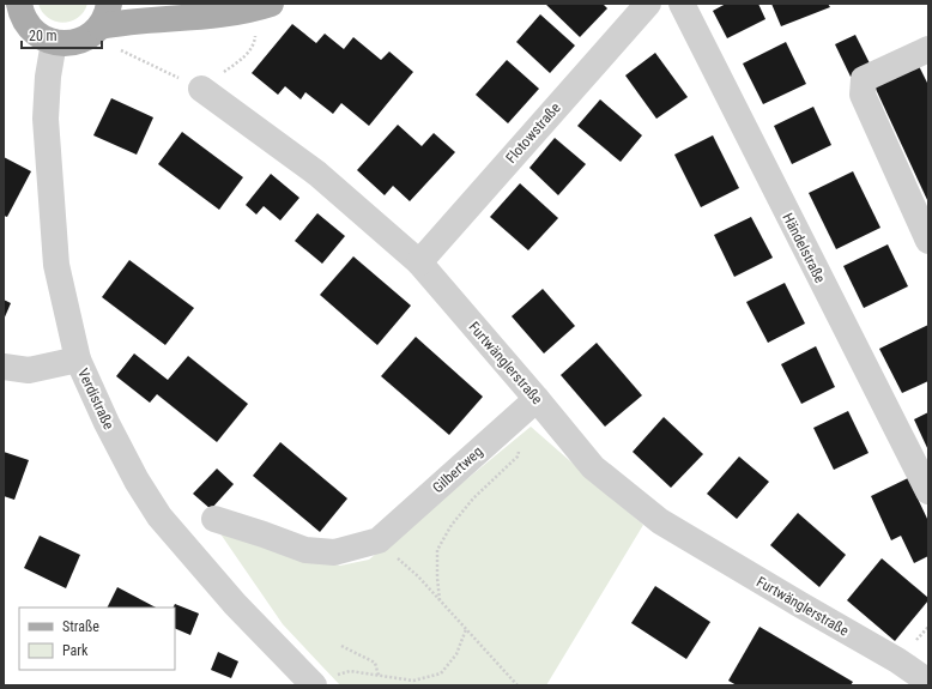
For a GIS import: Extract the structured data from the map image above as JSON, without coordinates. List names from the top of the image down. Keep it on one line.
{"streets":{"street":["Flotowstraße","Händelstraße","Furtwänglerstraße","Verdistraße","Gilbertweg"]},"crossings":[["Flotowstraße","Furtwänglerstraße"],["Furtwänglerstraße","Gilbertweg"]],"legend":["Straße","Park"],"scale_bar":"20 m"}
